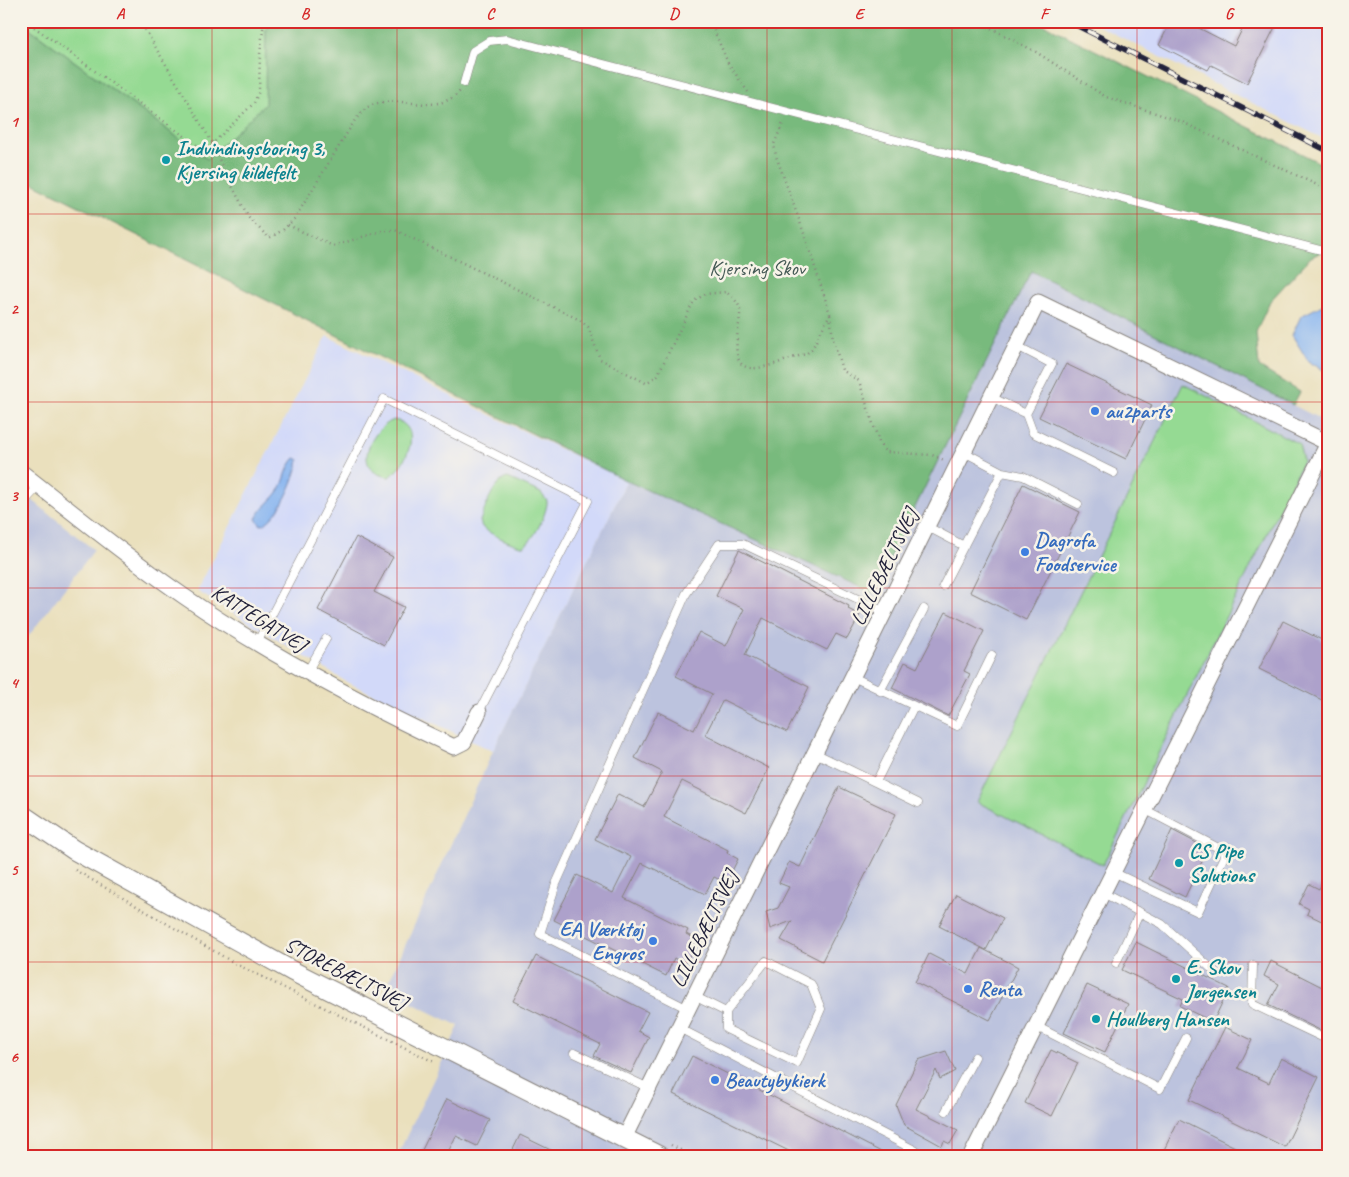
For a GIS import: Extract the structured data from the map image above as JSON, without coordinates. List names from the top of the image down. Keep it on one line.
{"streets":{"street":["LILLEBÆLTSVEJ","KATTEGATVEJ","STOREBÆLTSVEJ"]},"crossings":[["LILLEBÆLTSVEJ","STOREBÆLTSVEJ"]],"parks":["Kjersing Skov"],"places":["Indvindingsboring 3, Kjersing kildefelt","au2parts","Dagrofa Foodservice","CS Pipe Solutions","EA Værktøj Engros","E. Skov Jørgensen","Renta","Houlberg Hansen","Beautybykierk"],"grid":{"columns":["A","B","C","D","E","F","G"],"rows":["1","2","3","4","5","6"]}}
